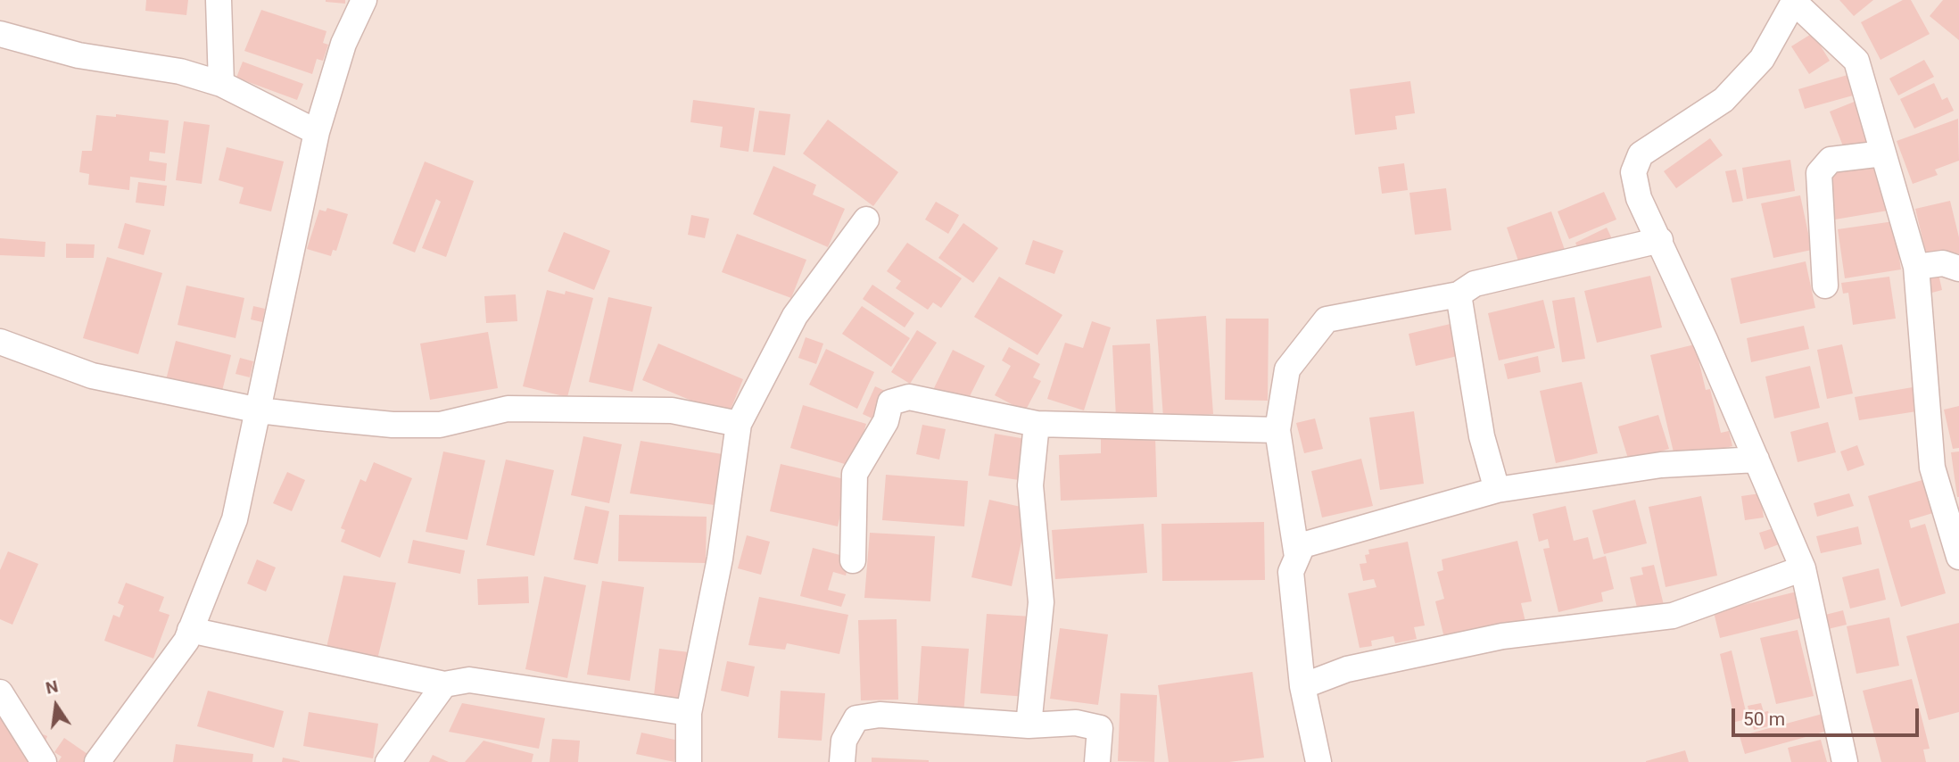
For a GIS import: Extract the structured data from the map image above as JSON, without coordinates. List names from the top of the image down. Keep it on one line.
{"scale_bar":"50 m","north":"top"}
